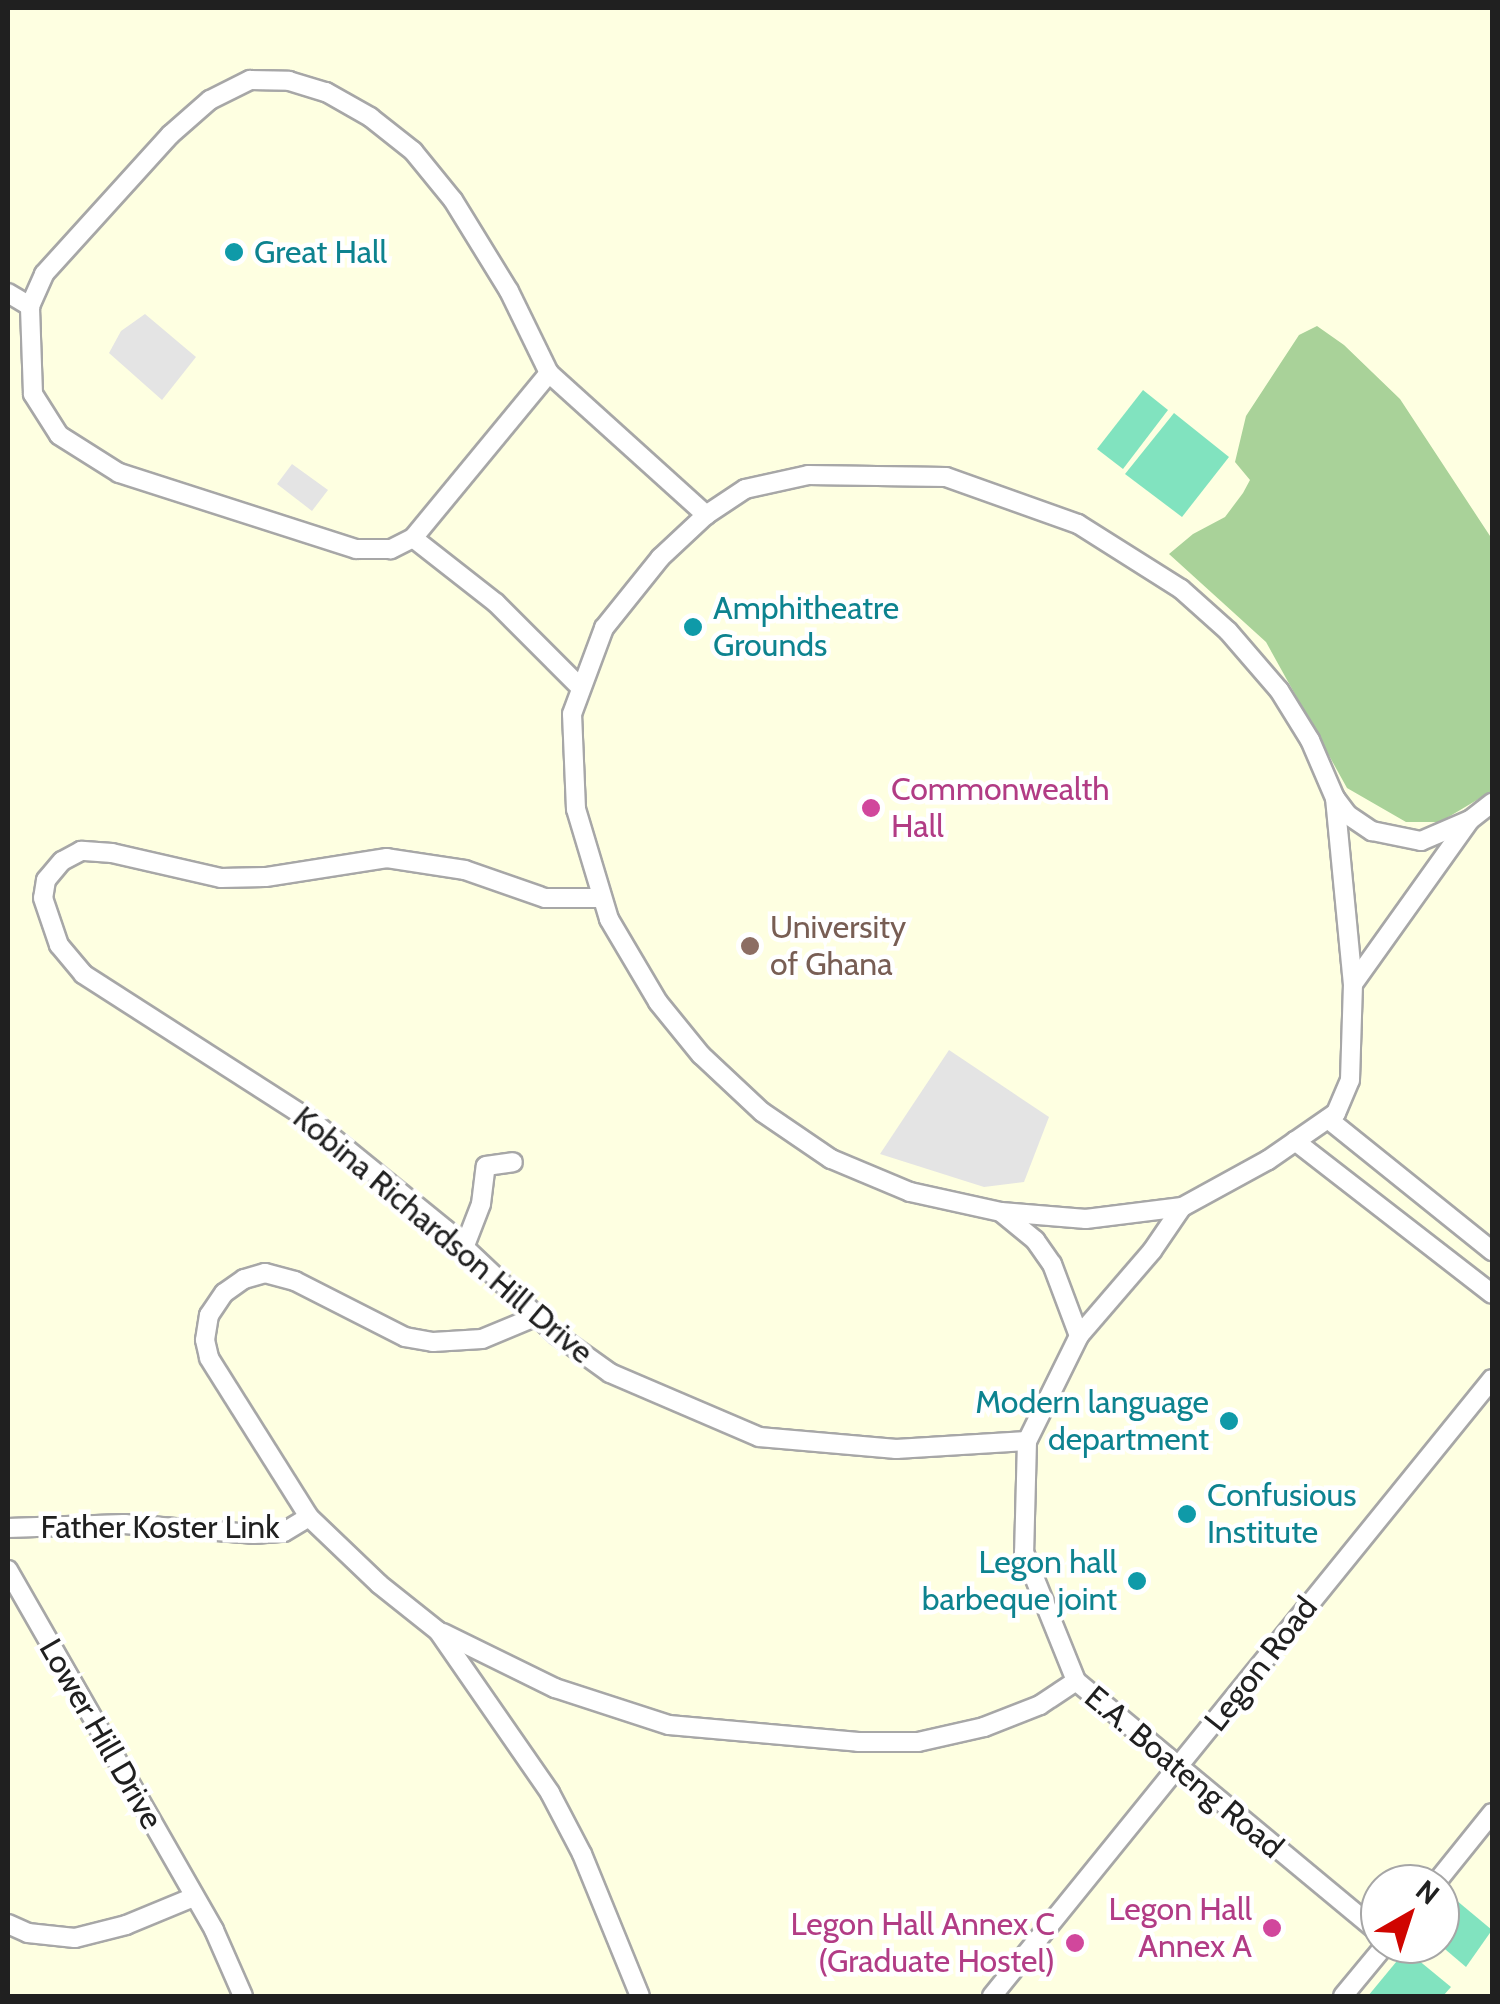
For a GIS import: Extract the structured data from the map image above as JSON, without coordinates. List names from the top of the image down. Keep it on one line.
{"streets":{"street":["Kobina Richardson Hill Drive","Father Koster Link","Legon Road","Lower Hill Drive","E.A. Boateng Road"]},"crossings":[["Kobina Richardson Hill Drive","E.A. Boateng Road"],["Legon Road","E.A. Boateng Road"]],"places":["Great Hall","Amphitheatre Grounds","Commonwealth Hall","University of Ghana","Modern language department","Confusious Institute","Legon hall barbeque joint","Legon Hall Annex A","Legon Hall Annex C (Graduate Hostel)"],"north":"top right"}
